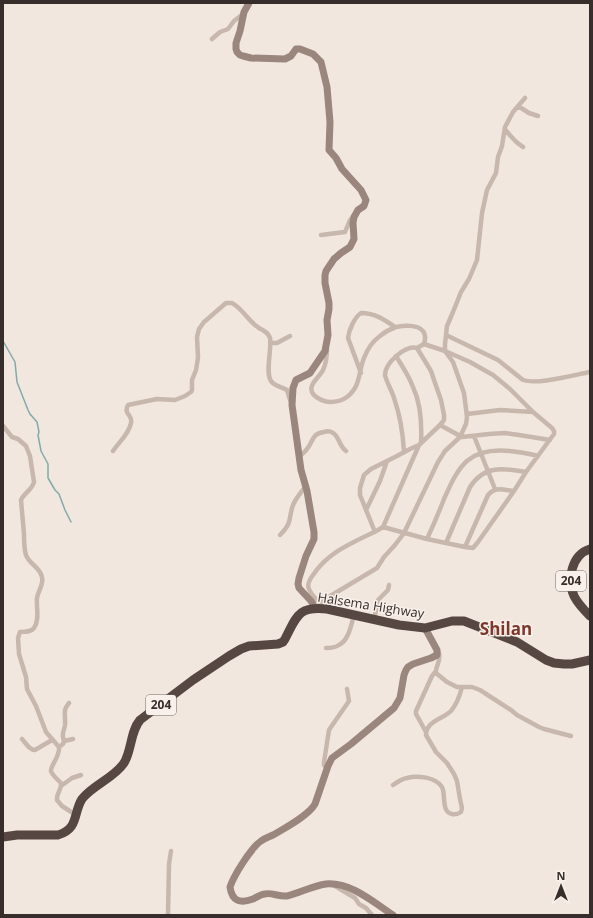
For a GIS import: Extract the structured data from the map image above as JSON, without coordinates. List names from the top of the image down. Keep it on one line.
{"streets":{"highway":["204","Halsema Highway"]},"districts":["Shilan"],"north":"top"}
